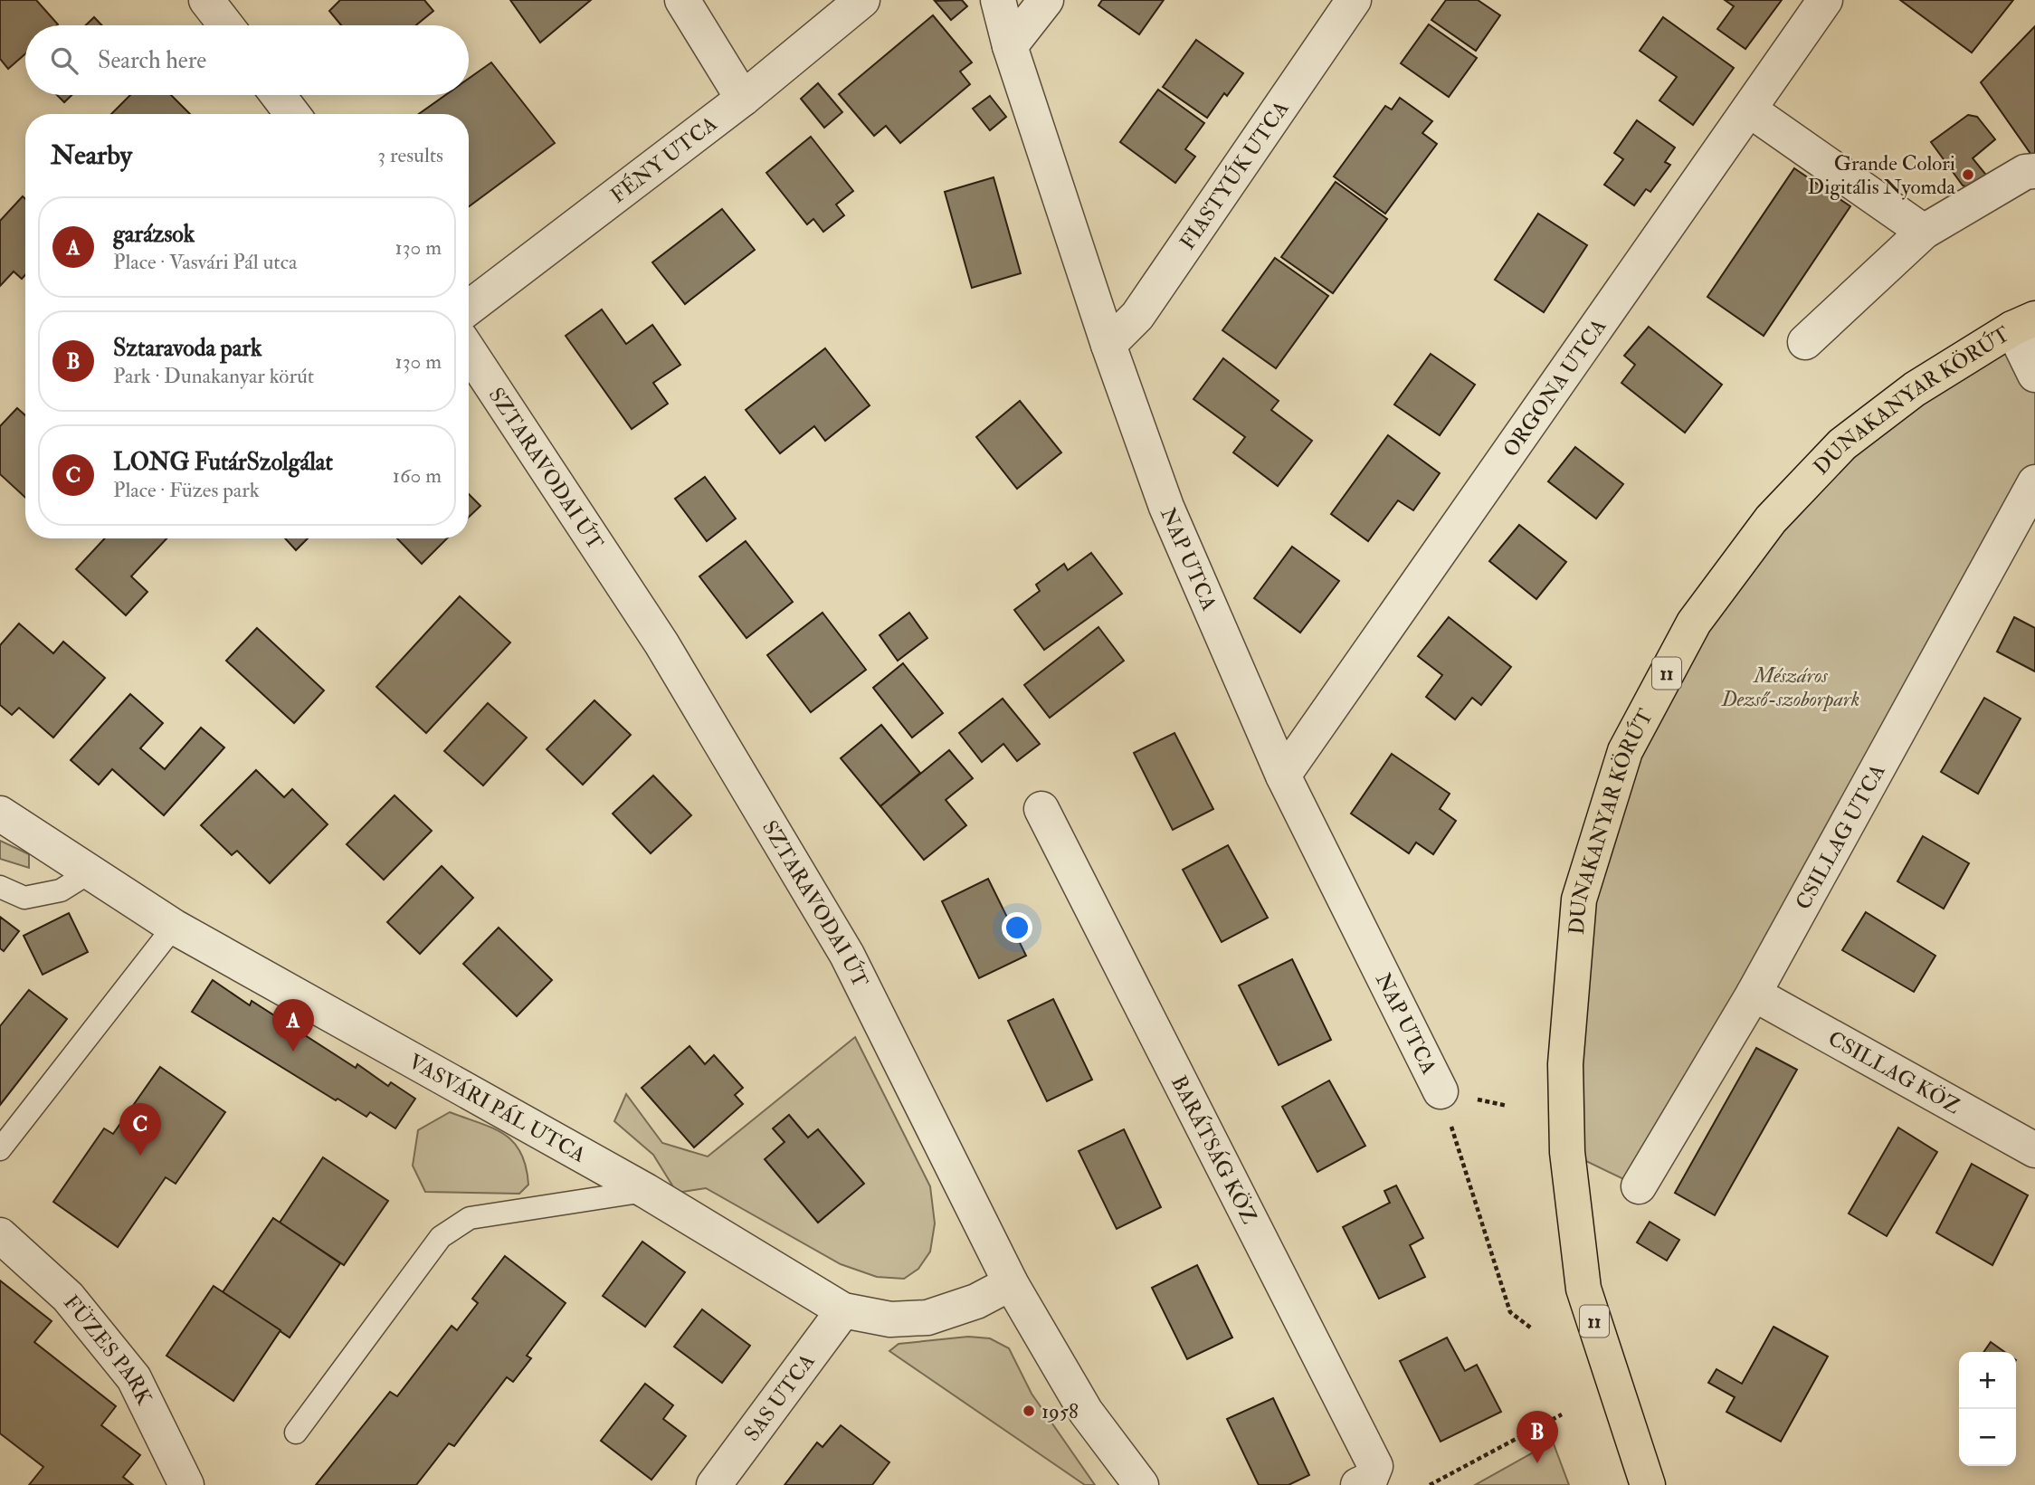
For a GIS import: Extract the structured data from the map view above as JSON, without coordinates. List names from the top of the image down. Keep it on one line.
{"streets":{"main road":["DUNAKANYAR KÖRÚT","11"],"street":["FÉNY UTCA","FIASTYÚK UTCA","ORGONA UTCA","SZTARAVODAI ÚT","NAP UTCA","CSILLAG UTCA","CSILLAG KÖZ","VASVÁRI PÁL UTCA","BARÁTSÁG KÖZ","FÜZES PARK","SAS UTCA"]},"crossings":[["FIASTYÚK UTCA","NAP UTCA"],["ORGONA UTCA","NAP UTCA"],["SZTARAVODAI ÚT","VASVÁRI PÁL UTCA"],["CSILLAG UTCA","CSILLAG KÖZ"],["VASVÁRI PÁL UTCA","SAS UTCA"]],"parks":["Mészáros Dezső-szoborpark"],"places":["Grande Colori Digitális Nyomda","1958"],"page":{"search":"Search here","heading":["Nearby","3 results"],"list":[{"mark":"A","name":"garázsok","note":"Place · Vasvári Pál utca","value":"130 m"},{"mark":"B","name":"Sztaravoda park","note":"Park · Dunakanyar körút","value":"130 m"},{"mark":"C","name":"LONG FutárSzolgálat","note":"Place · Füzes park","value":"160 m"}],"pins":["A","C","B"],"map_buttons":["+","−"]}}
